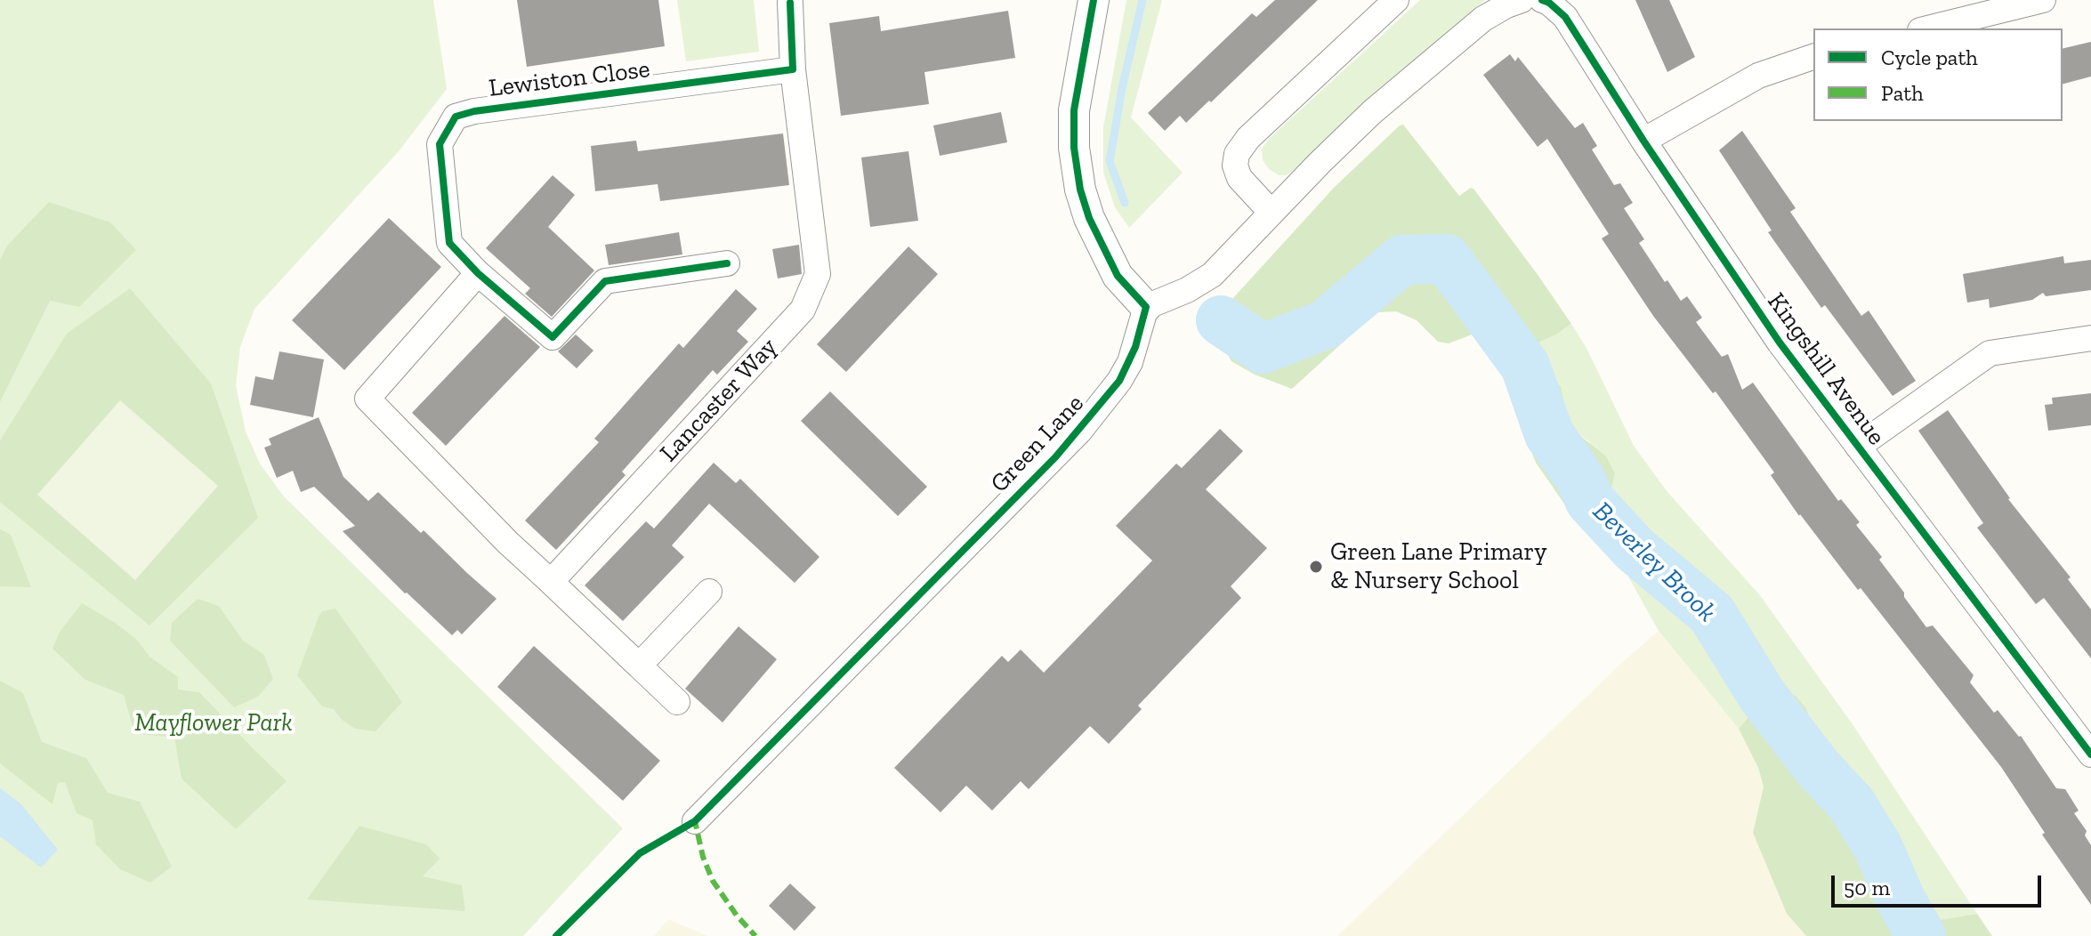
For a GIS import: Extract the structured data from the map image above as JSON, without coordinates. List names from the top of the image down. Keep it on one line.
{"streets":{"street":["Lewiston Close","Kingshill Avenue","Lancaster Way","Green Lane"]},"crossings":[["Lewiston Close","Lancaster Way"]],"water":["Beverley Brook"],"parks":["Mayflower Park"],"places":["Green Lane Primary & Nursery School"],"legend":["Cycle path","Path"],"scale_bar":"50 m"}
